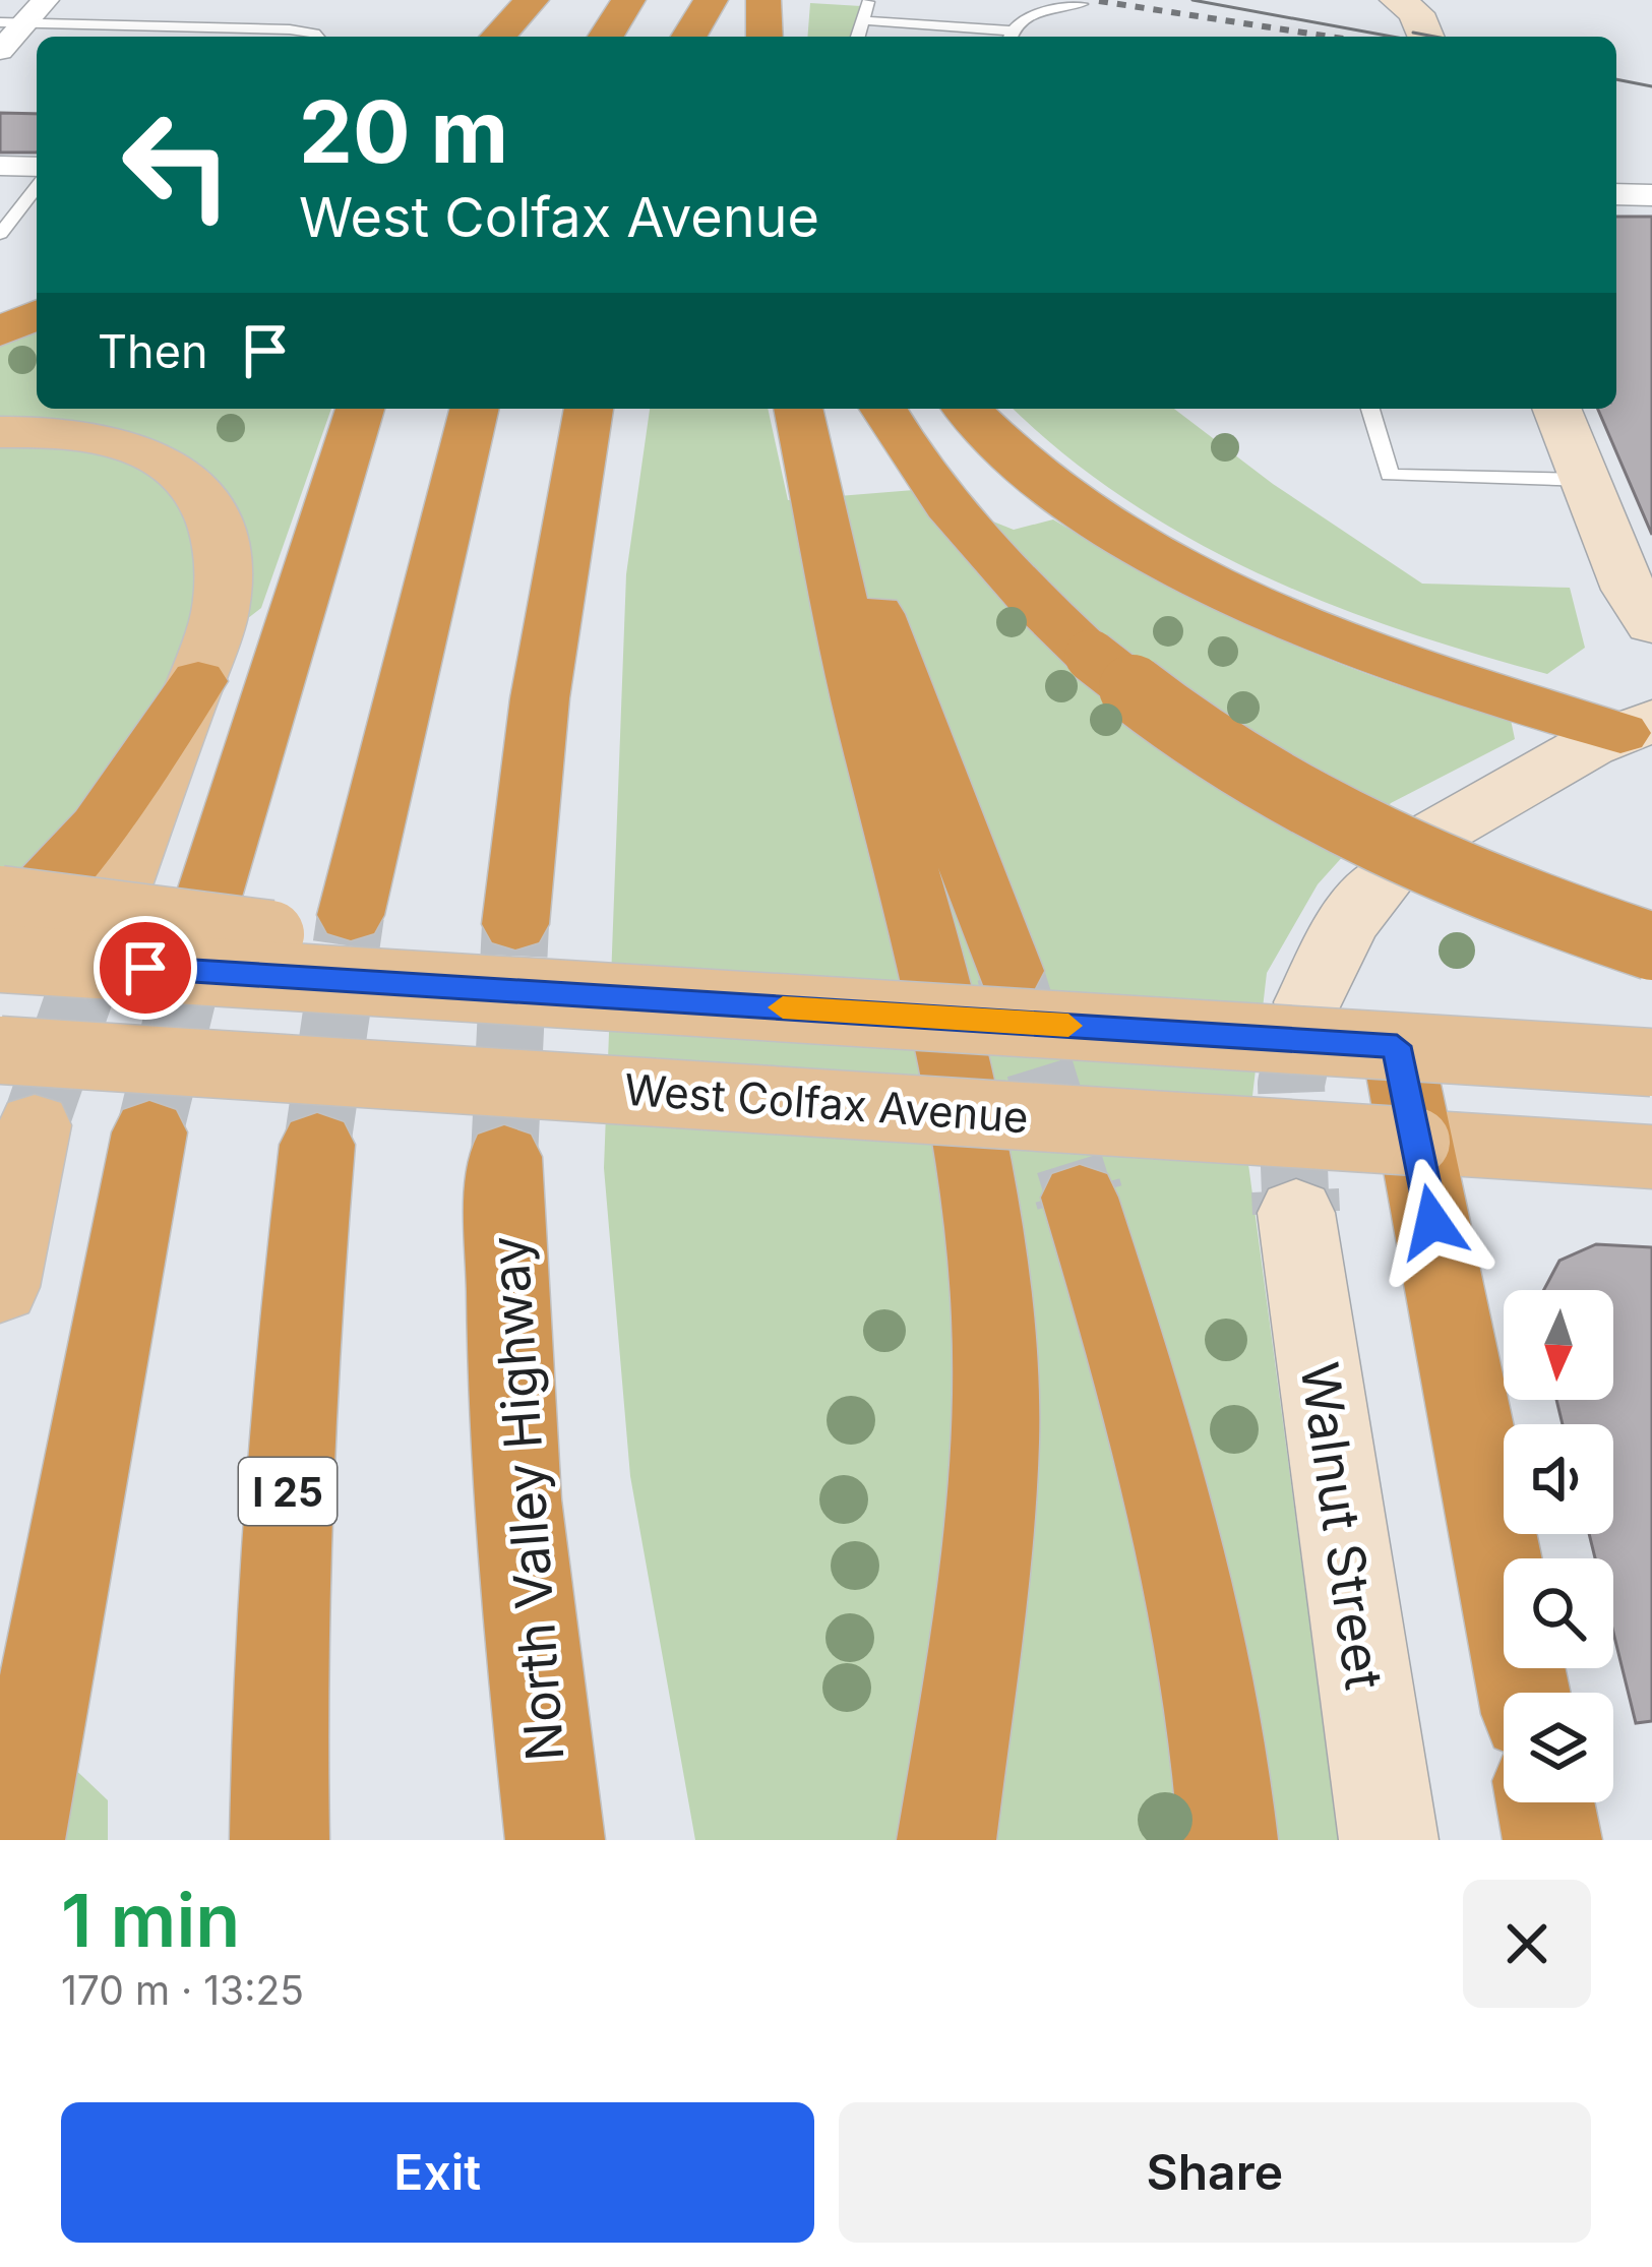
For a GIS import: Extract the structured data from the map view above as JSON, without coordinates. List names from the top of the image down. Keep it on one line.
{"streets":{"highway":["I 25","North Valley Highway"],"main road":["West Colfax Avenue"],"street":["Walnut Street"]},"north":"bottom","page":{"turn":["20 m","West Colfax Avenue"],"then":"Then","heading":["1 min","170 m · 13:25"],"buttons":["Exit","Share"]}}
